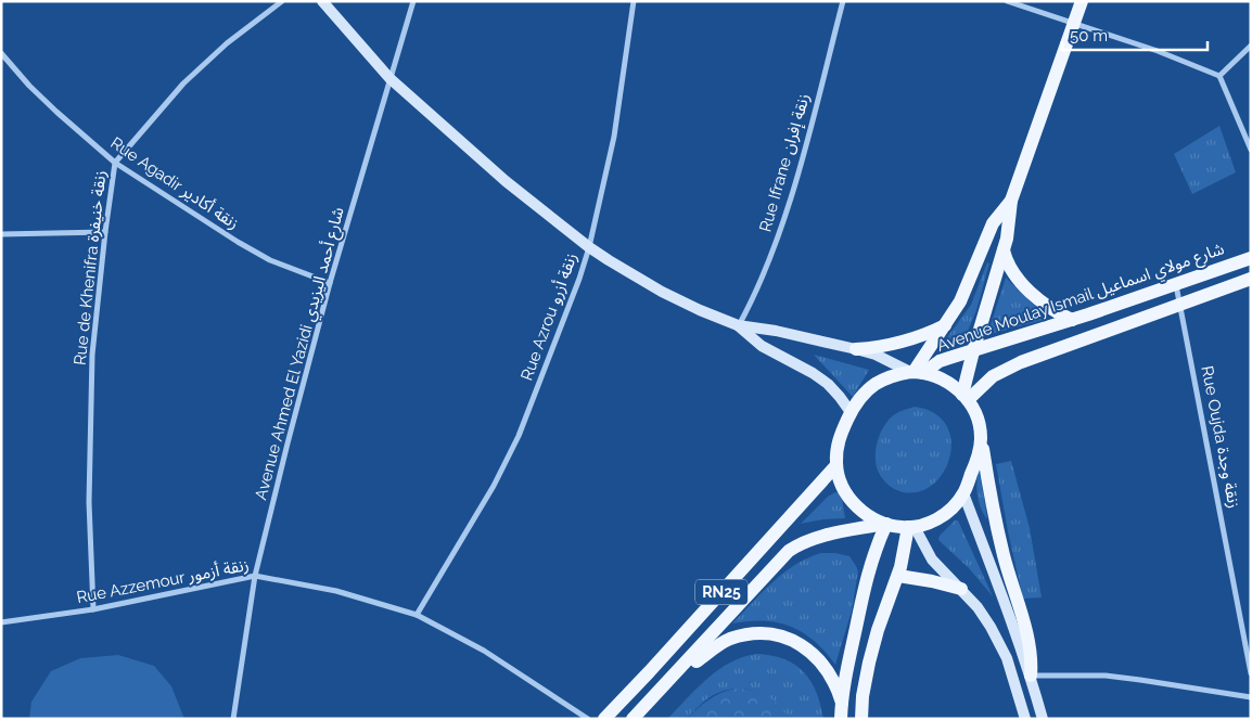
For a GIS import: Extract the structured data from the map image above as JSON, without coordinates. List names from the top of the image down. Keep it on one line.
{"streets":{"main road":["Avenue Moulay Ismail شارع مولاي اسماعيل","RN25"],"street":["Rue Ifrane زنقة إفران","Rue Agadir زنقة أكادير","Rue de Khenifra زنقة خنيفرة","Rue Azrou زنقة أزرو","Avenue Ahmed El Yazidi شارع أحمد اليزيدي","Rue Oujda زنقة وجدة","Rue Azzemour زنقة أزمور"]},"crossings":[["Rue Agadir زنقة أكادير","Rue de Khenifra زنقة خنيفرة"],["Rue Agadir زنقة أكادير","Avenue Ahmed El Yazidi شارع أحمد اليزيدي"],["Rue de Khenifra زنقة خنيفرة","Rue Azzemour زنقة أزمور"],["Avenue Moulay Ismail شارع مولاي اسماعيل","Rue Oujda زنقة وجدة"],["Avenue Moulay Ismail شارع مولاي اسماعيل","RN25"],["Rue Azrou زنقة أزرو","Rue Azzemour زنقة أزمور"],["Avenue Ahmed El Yazidi شارع أحمد اليزيدي","Rue Azzemour زنقة أزمور"]],"scale_bar":"50 m"}
